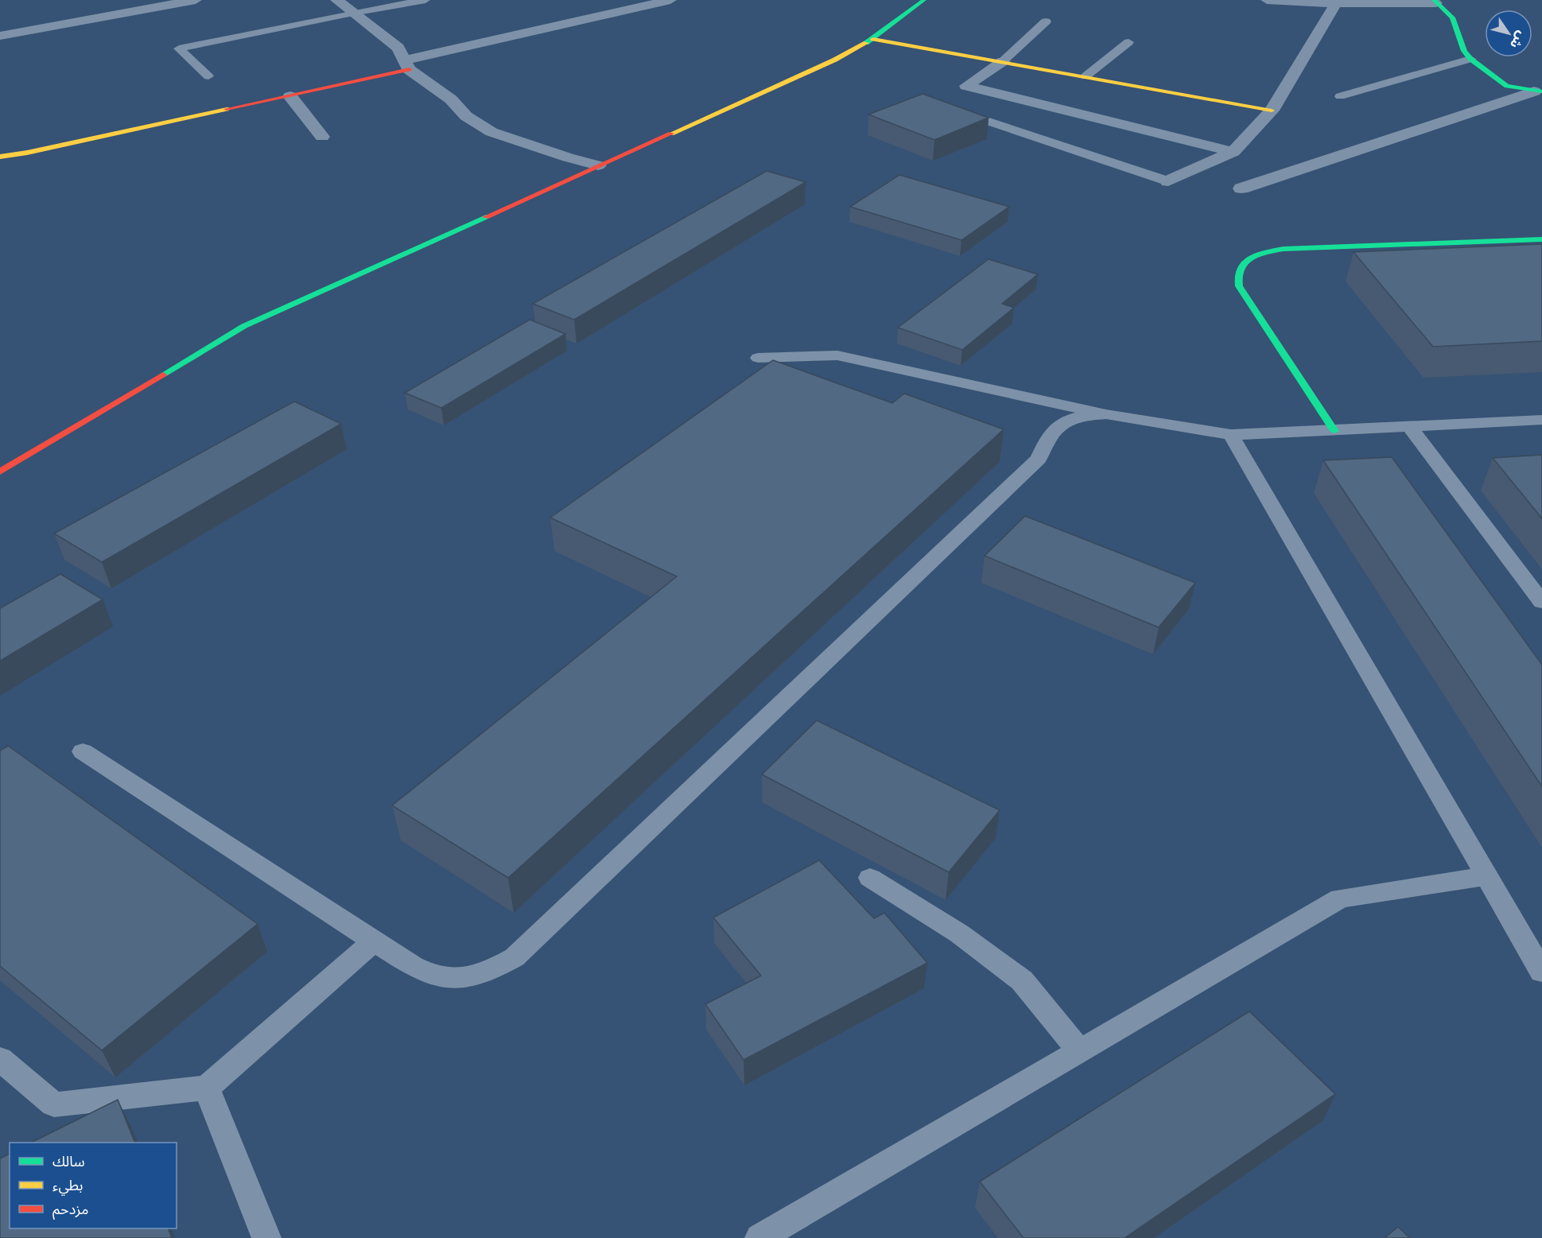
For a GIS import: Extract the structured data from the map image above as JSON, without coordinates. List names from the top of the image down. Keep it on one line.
{"legend":["سالك","بطيء","مزدحم"],"north":"bottom right"}
